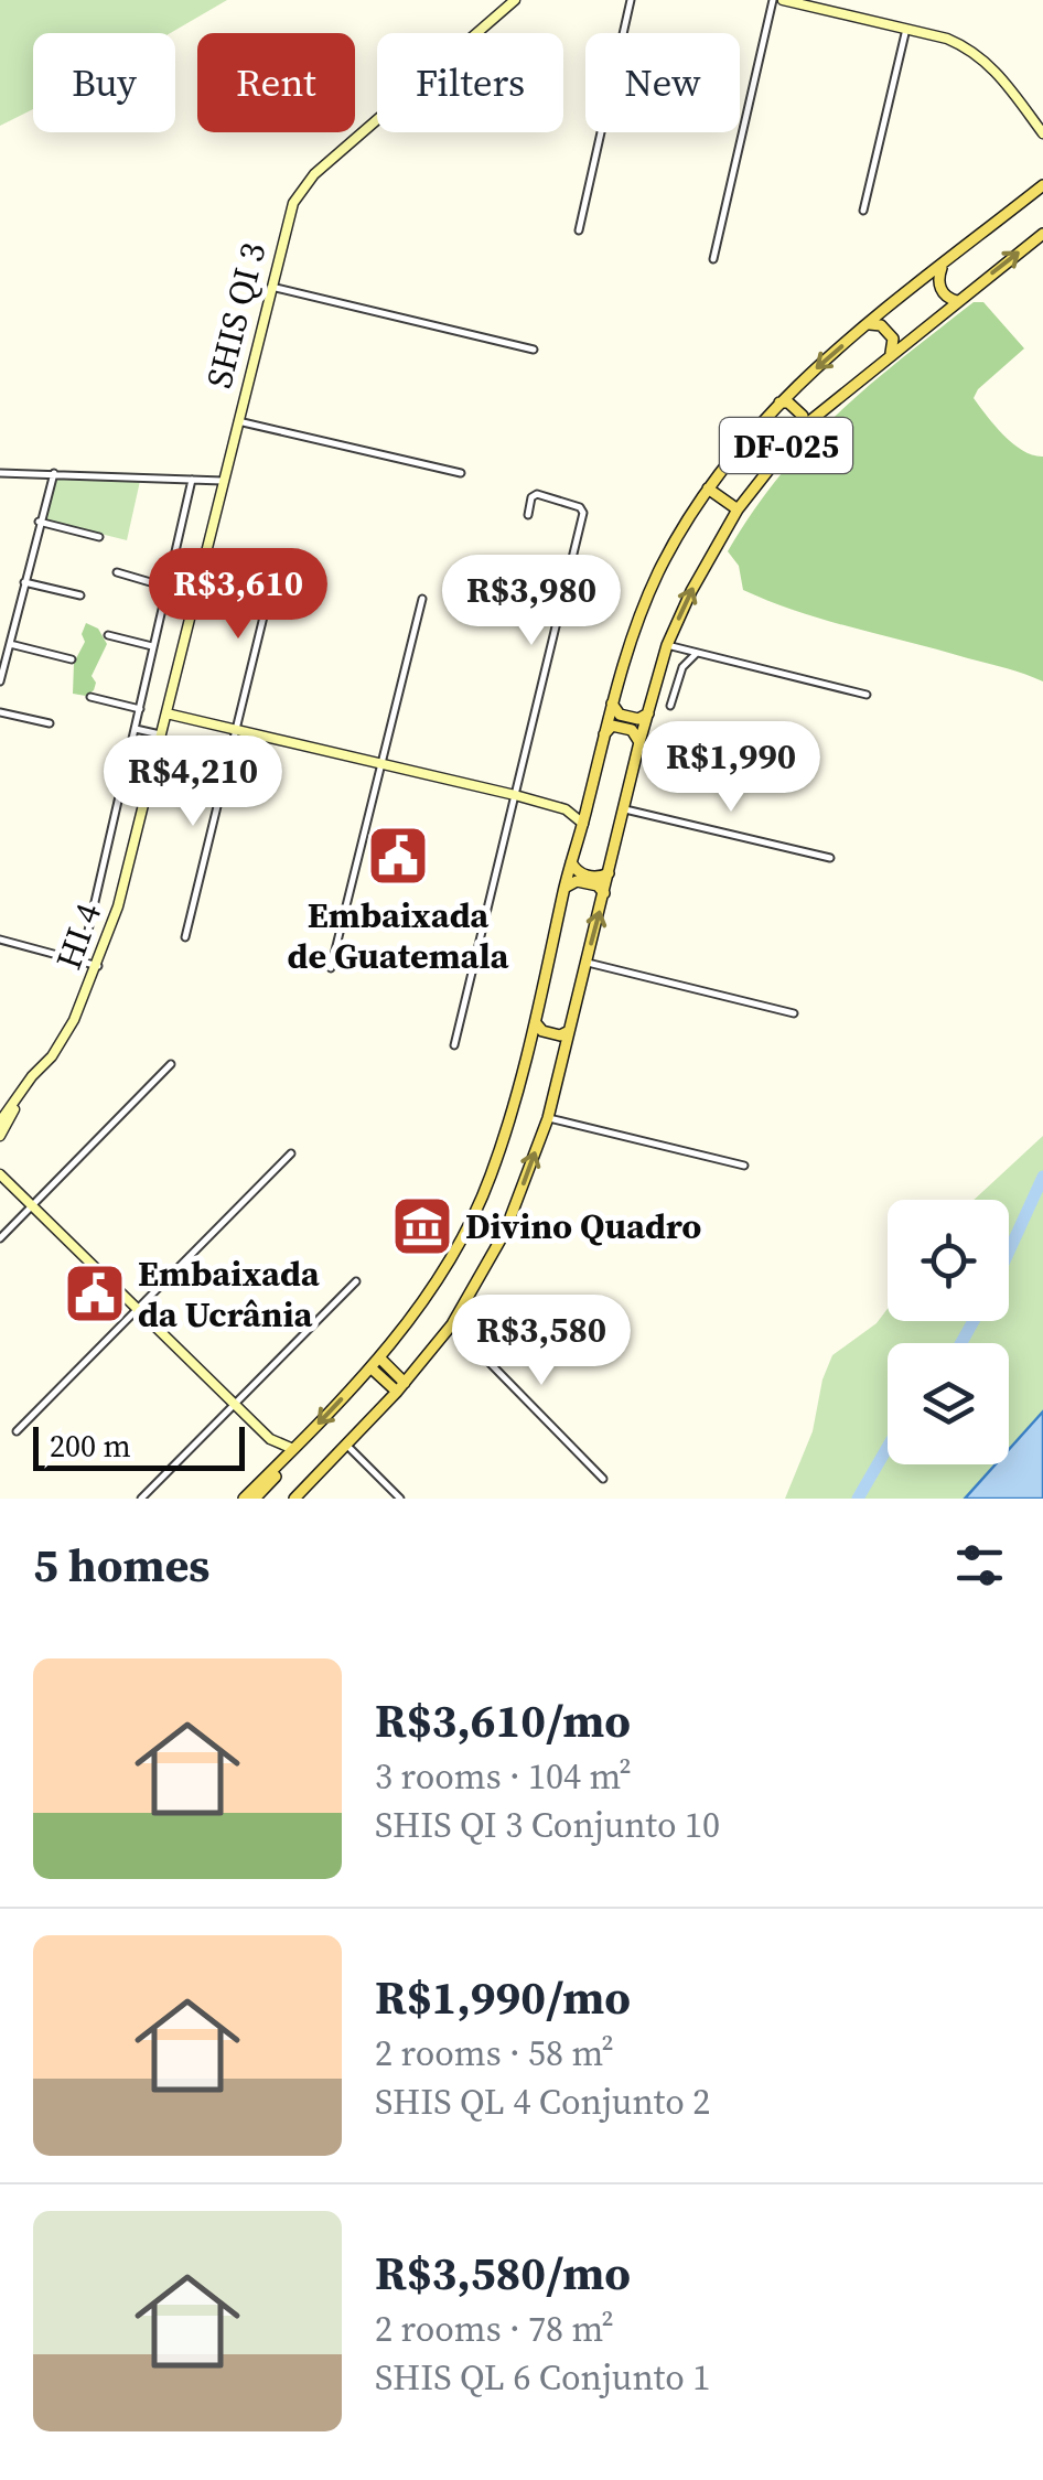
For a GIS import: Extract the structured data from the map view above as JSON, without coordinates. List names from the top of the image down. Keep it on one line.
{"streets":{"main road":["DF-025"],"street":["SHIS QI 3","HI 4"]},"crossings":[["SHIS QI 3","HI 4"]],"places":{"public building":["Embaixada de Guatemala","Embaixada da Ucrânia"],"museum":["Divino Quadro"]},"scale_bar":"200 m","page":{"chip":["Buy","Rent","Filters","New"],"price":["R$3,610","R$3,980","R$1,990","R$4,210","R$3,580"],"scale":"200 m","heading":"5 homes","list":[{"name":"R$3,610/mo","note":"3 rooms · 104 m² · SHIS QI 3 Conjunto 10"},{"name":"R$1,990/mo","note":"2 rooms · 58 m² · SHIS QL 4 Conjunto 2"},{"name":"R$3,580/mo","note":"2 rooms · 78 m² · SHIS QL 6 Conjunto 1"}]}}
